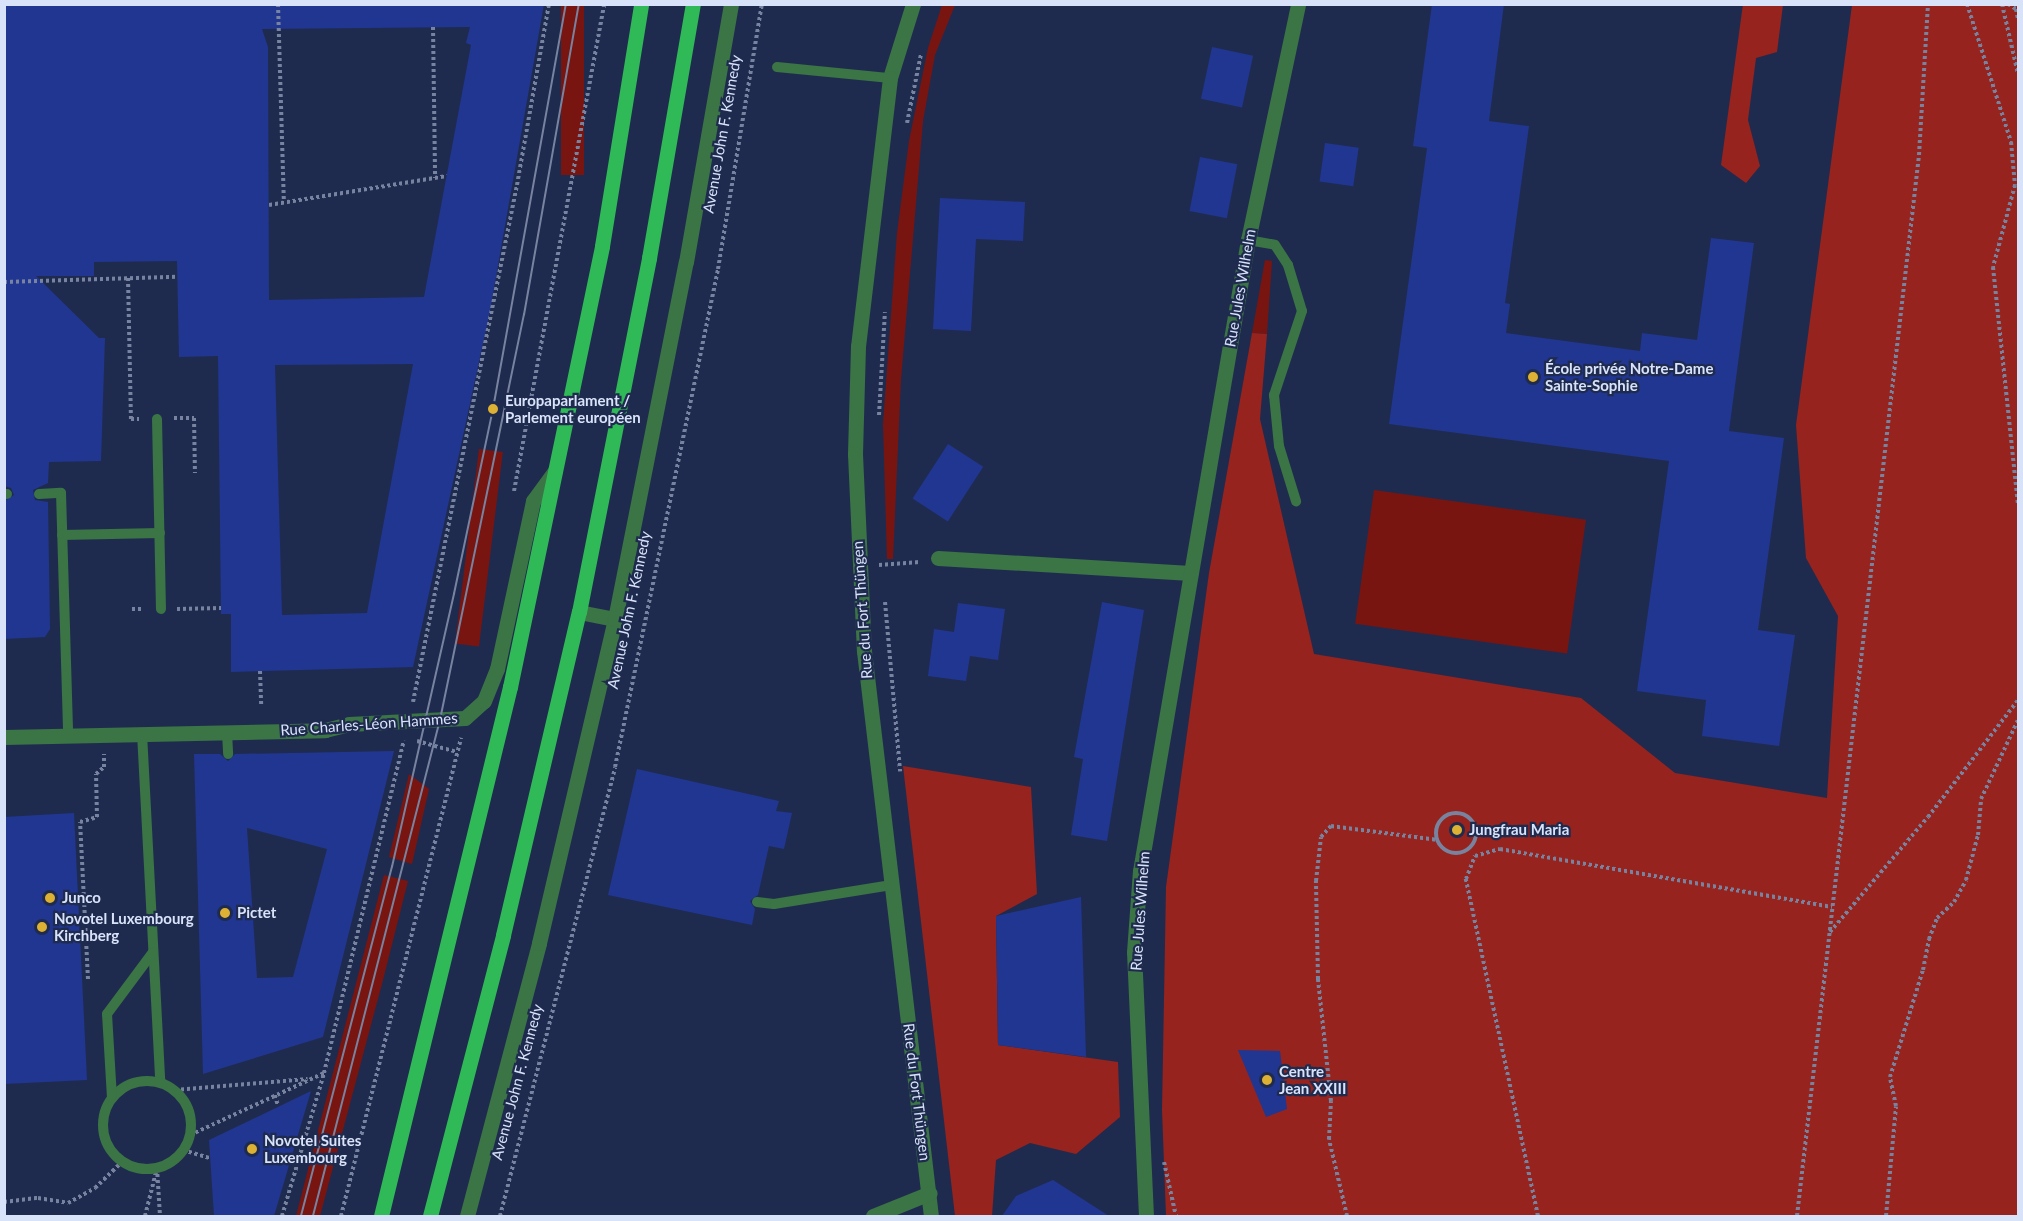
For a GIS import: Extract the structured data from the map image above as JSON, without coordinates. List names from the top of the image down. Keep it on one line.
{"streets":{"street":["Avenue John F. Kennedy","Rue Jules Wilhelm","Rue du Fort Thüngen","Rue Charles-Léon Hammes"]},"places":["École privée Notre-Dame Sainte-Sophie","Europaparlament / Parlement européen","Jungfrau Maria","Junco","Pictet","Novotel Luxembourg Kirchberg","Centre Jean XXIII","Novotel Suites Luxembourg"]}
